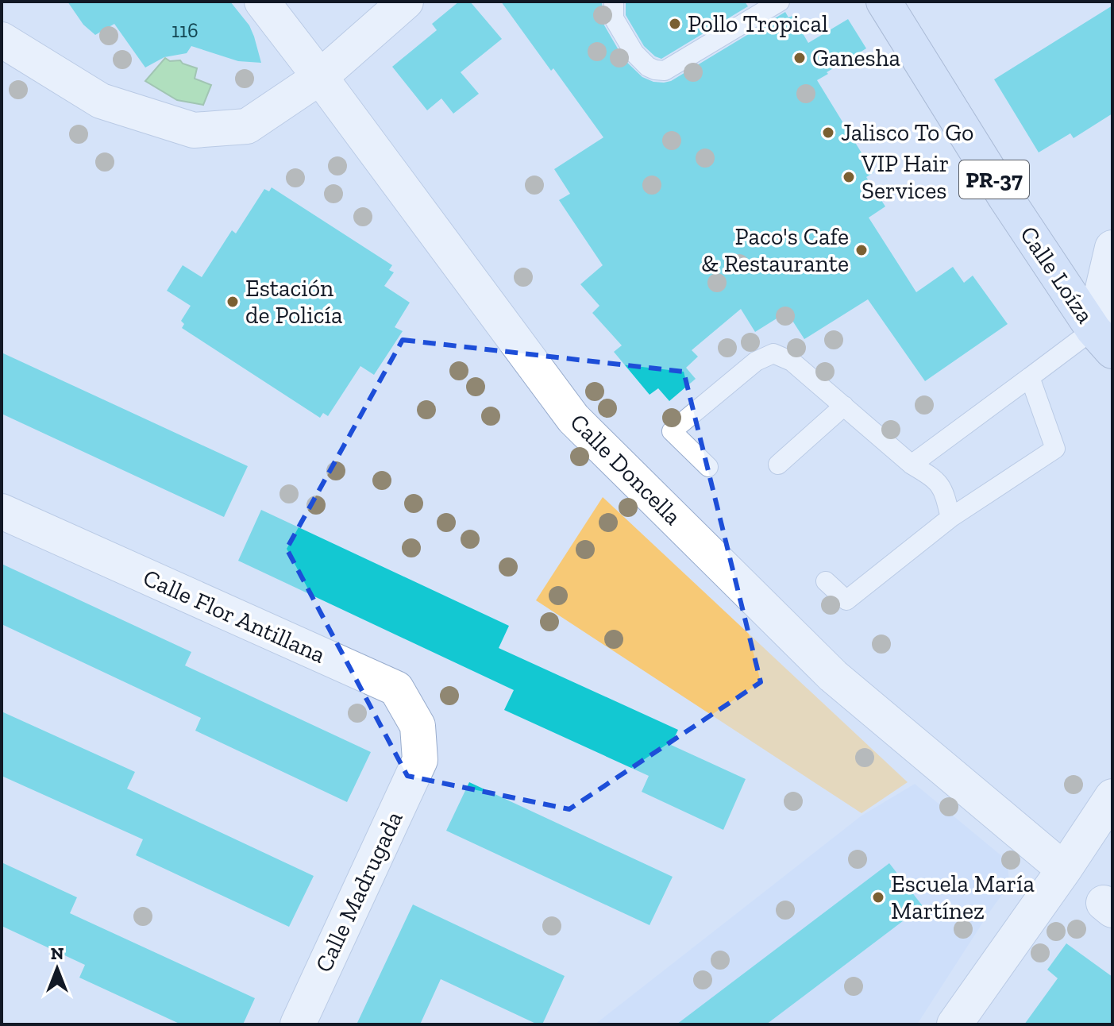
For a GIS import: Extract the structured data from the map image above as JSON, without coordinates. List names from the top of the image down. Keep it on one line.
{"streets":{"main road":["PR-37","Calle Loíza"],"street":["Calle Doncella","Calle Flor Antillana","Calle Madrugada"]},"crossings":[["Calle Flor Antillana","Calle Madrugada"]],"places":["Pollo Tropical","Ganesha","Jalisco To Go","VIP Hair Services","Paco's Cafe & Restaurante","Estación de Policía","Escuela María Martínez"],"house_numbers":["116"],"north":"top"}
